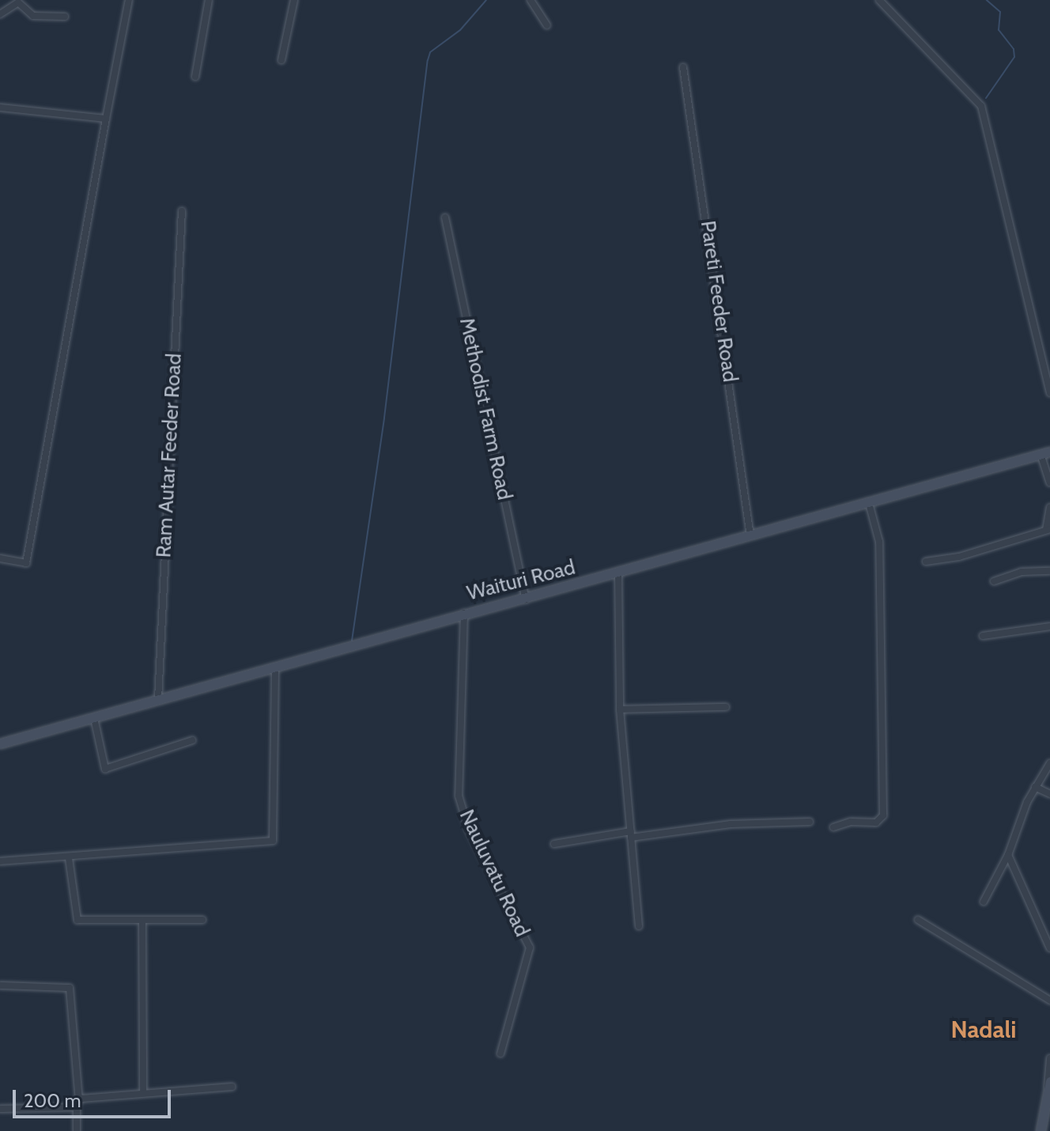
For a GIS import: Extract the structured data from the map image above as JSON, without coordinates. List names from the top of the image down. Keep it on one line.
{"streets":{"main road":["Waituri Road"],"street":["Pareti Feeder Road","Methodist Farm Road","Ram Autar Feeder Road","Nauluvatu Road"]},"crossings":[["Pareti Feeder Road","Waituri Road"],["Methodist Farm Road","Waituri Road"],["Ram Autar Feeder Road","Waituri Road"],["Waituri Road","Nauluvatu Road"]],"districts":["Nadali"],"scale_bar":"200 m"}
